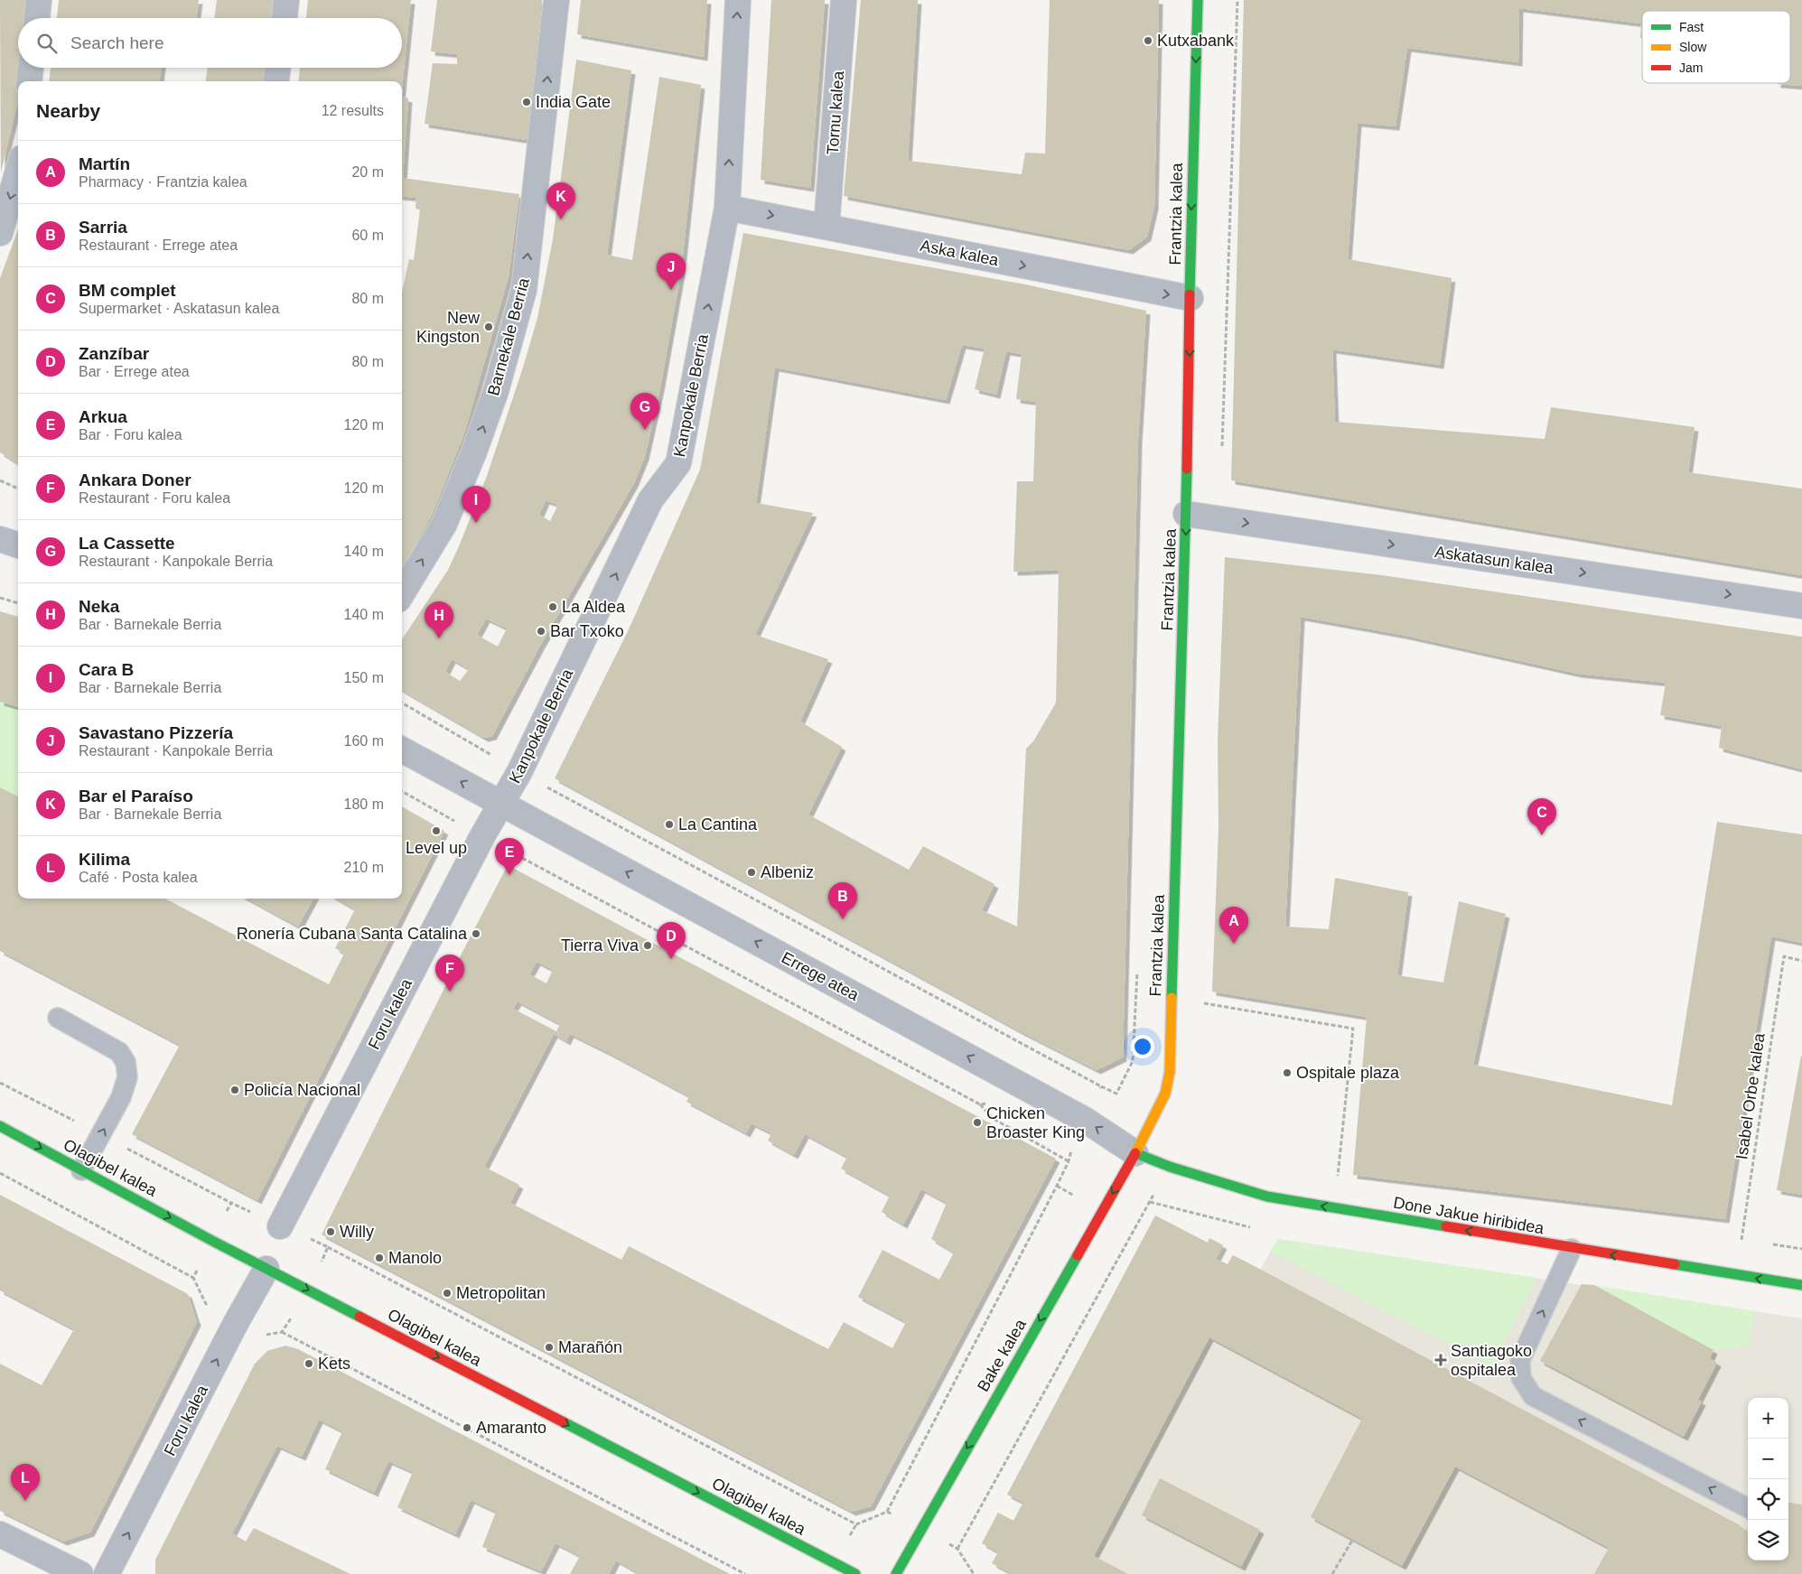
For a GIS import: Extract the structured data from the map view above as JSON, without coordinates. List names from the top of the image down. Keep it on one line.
{"streets":{"main road":["Frantzia kalea","Olagibel kalea","Done Jakue hiribidea","Bake kalea"],"street":["Tornu kalea","Aska kalea","Barnekale Berria","Kanpokale Berria","Askatasun kalea","Errege atea","Foru kalea"],"path":["Isabel Orbe kalea"]},"crossings":[["Tornu kalea","Aska kalea"],["Frantzia kalea","Aska kalea"],["Frantzia kalea","Askatasun kalea"],["Frantzia kalea","Errege atea"],["Frantzia kalea","Done Jakue hiribidea"],["Frantzia kalea","Bake kalea"],["Aska kalea","Kanpokale Berria"],["Kanpokale Berria","Errege atea"],["Kanpokale Berria","Foru kalea"],["Errege atea","Foru kalea"],["Errege atea","Done Jakue hiribidea"],["Errege atea","Bake kalea"],["Foru kalea","Olagibel kalea"],["Done Jakue hiribidea","Bake kalea"]],"one_way":["Frantzia kalea","Aska kalea","Barnekale Berria","Kanpokale Berria","Askatasun kalea","Errege atea","Foru kalea","Olagibel kalea","Done Jakue hiribidea","Bake kalea"],"places":{"other":["Kutxabank","India Gate","New Kingston","La Aldea","Bar Txoko","La Cantina","Level up","Albeniz","Ronería Cubana Santa Catalina","Tierra Viva","Ospitale plaza","Policía Nacional","Chicken Broaster King","Willy","Manolo","Metropolitan","Marañón","Kets","Amaranto"],"health":["Santiagoko ospitalea"]},"legend":["Fast","Slow","Jam"],"page":{"search":"Search here","heading":["Nearby","12 results"],"list":[{"mark":"A","name":"Martín","note":"Pharmacy · Frantzia kalea","value":"20 m"},{"mark":"B","name":"Sarria","note":"Restaurant · Errege atea","value":"60 m"},{"mark":"C","name":"BM complet","note":"Supermarket · Askatasun kalea","value":"80 m"},{"mark":"D","name":"Zanzíbar","note":"Bar · Errege atea","value":"80 m"},{"mark":"E","name":"Arkua","note":"Bar · Foru kalea","value":"120 m"},{"mark":"F","name":"Ankara Doner","note":"Restaurant · Foru kalea","value":"120 m"},{"mark":"G","name":"La Cassette","note":"Restaurant · Kanpokale Berria","value":"140 m"},{"mark":"H","name":"Neka","note":"Bar · Barnekale Berria","value":"140 m"},{"mark":"I","name":"Cara B","note":"Bar · Barnekale Berria","value":"150 m"},{"mark":"J","name":"Savastano Pizzería","note":"Restaurant · Kanpokale Berria","value":"160 m"},{"mark":"K","name":"Bar el Paraíso","note":"Bar · Barnekale Berria","value":"180 m"},{"mark":"L","name":"Kilima","note":"Café · Posta kalea","value":"210 m"}],"pins":["K","J","G","I","H","C","E","B","A","D","F","L"],"map_buttons":["+","−"]}}
